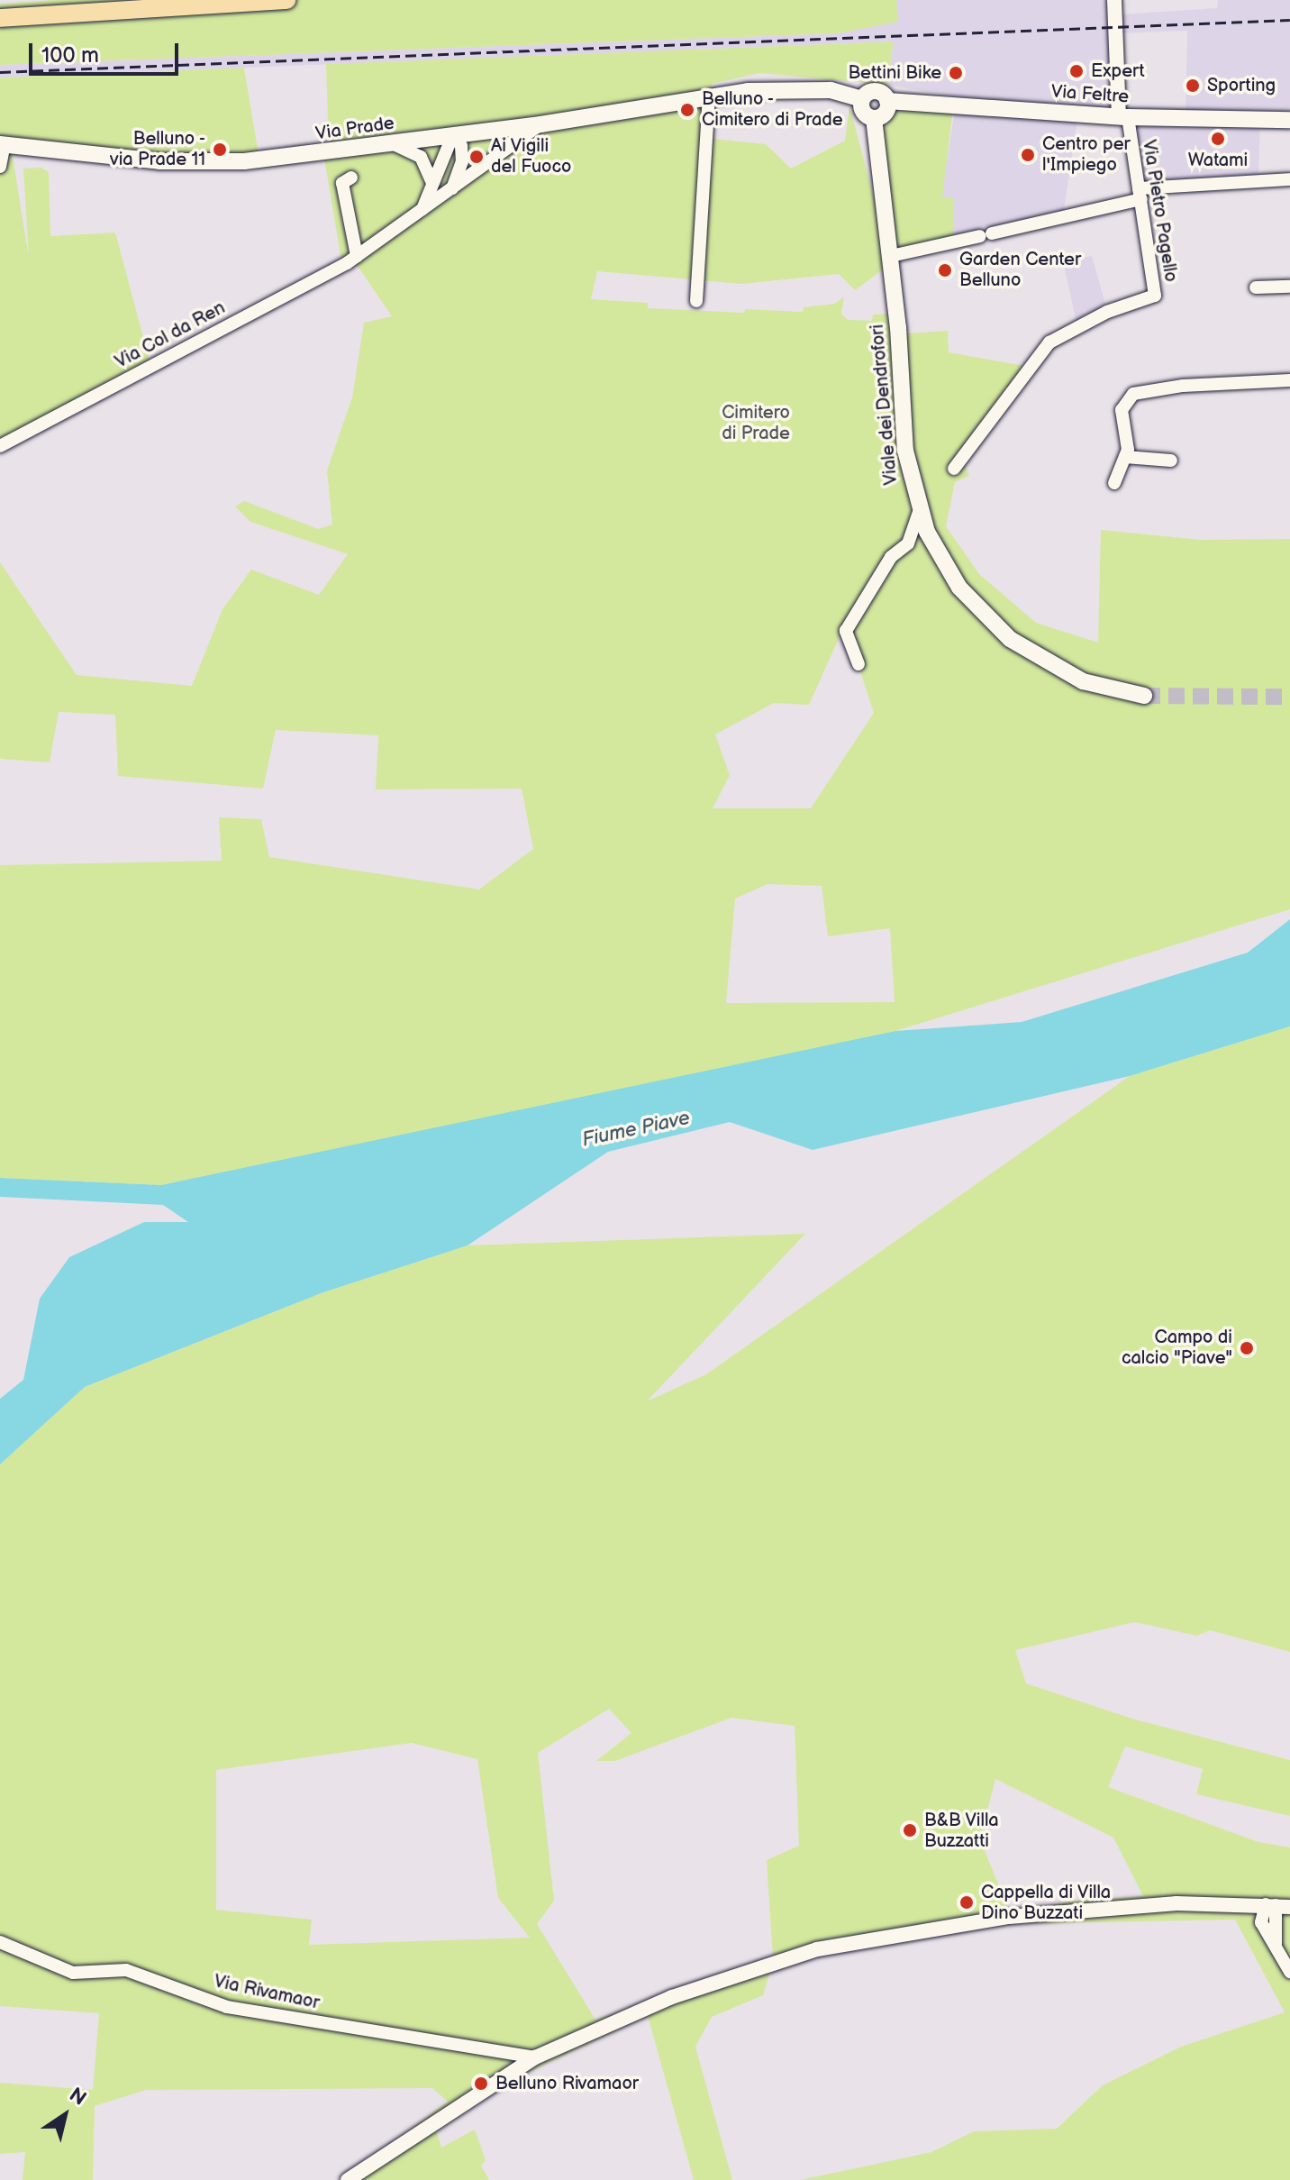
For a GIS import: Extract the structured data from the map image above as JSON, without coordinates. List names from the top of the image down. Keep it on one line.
{"streets":{"main road":["Via Feltre","Via Prade","Viale dei Dendrofori"],"street":["Via Pietro Pagello","Via Col da Ren","Via Rivamaor"]},"crossings":[["Via Feltre","Via Prade"],["Via Feltre","Via Pietro Pagello"],["Via Feltre","Viale dei Dendrofori"],["Via Prade","Via Col da Ren"],["Via Prade","Viale dei Dendrofori"]],"water":["Fiume Piave"],"parks":["Cimitero di Prade"],"places":["Expert","Bettini Bike","Sporting","Belluno - Cimitero di Prade","Watami","Belluno - via Prade 11","Centro per l'Impiego","Ai Vigili del Fuoco","Garden Center Belluno","Campo di calcio \"Piave\"","B&B Villa Buzzatti","Cappella di Villa Dino Buzzati","Belluno Rivamaor"],"scale_bar":"100 m","north":"top right"}
